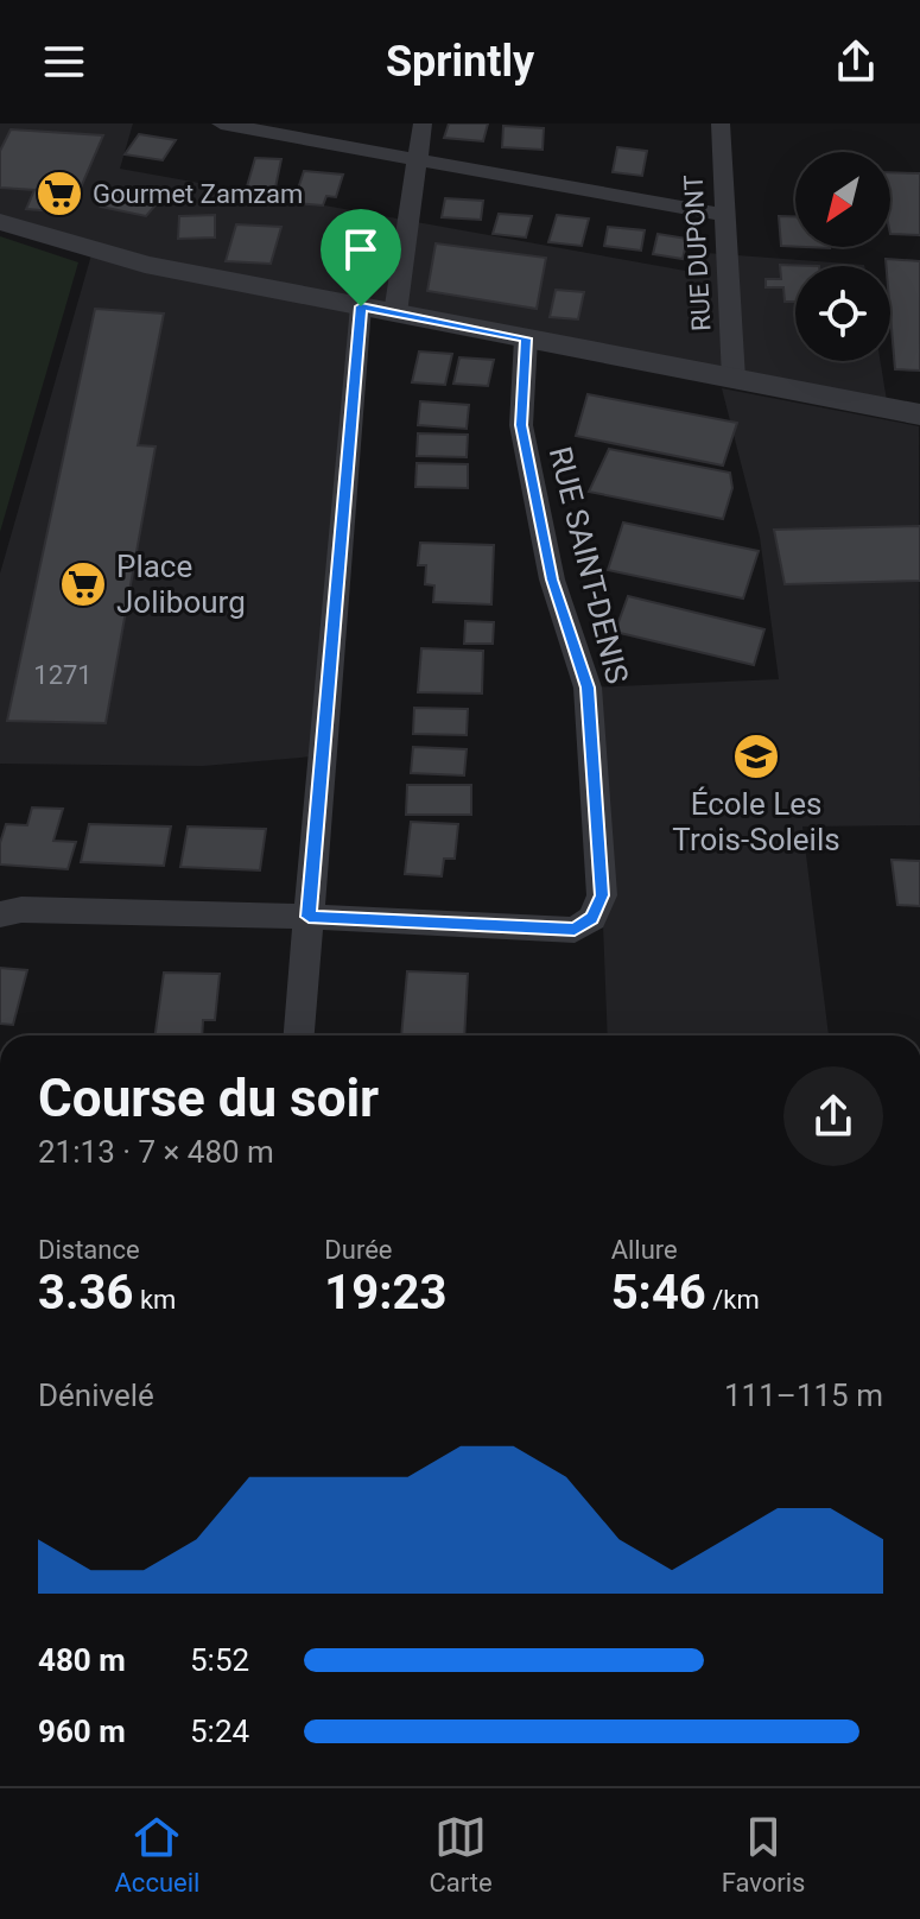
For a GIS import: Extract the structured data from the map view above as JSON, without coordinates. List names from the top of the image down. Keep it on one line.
{"streets":{"street":["RUE DUPONT","RUE SAINT-DENIS"]},"places":{"supermarket":["Gourmet Zamzam","Place Jolibourg"],"school or university":["École Les Trois-Soleils"]},"house_numbers":["1271"],"north":"bottom left","page":{"header":"Sprintly","heading":["Course du soir","21:13 · 7 × 480 m"],"stats":[["Distance","3.36 km"],["Durée","19:23"],["Allure","5:46 /km"]],"chart":["Dénivelé","111–115 m"],"list":[{"name":"480 m","note":"5:52"},{"name":"960 m","note":"5:24"}],"tabs":["Accueil","Carte","Favoris"]}}
